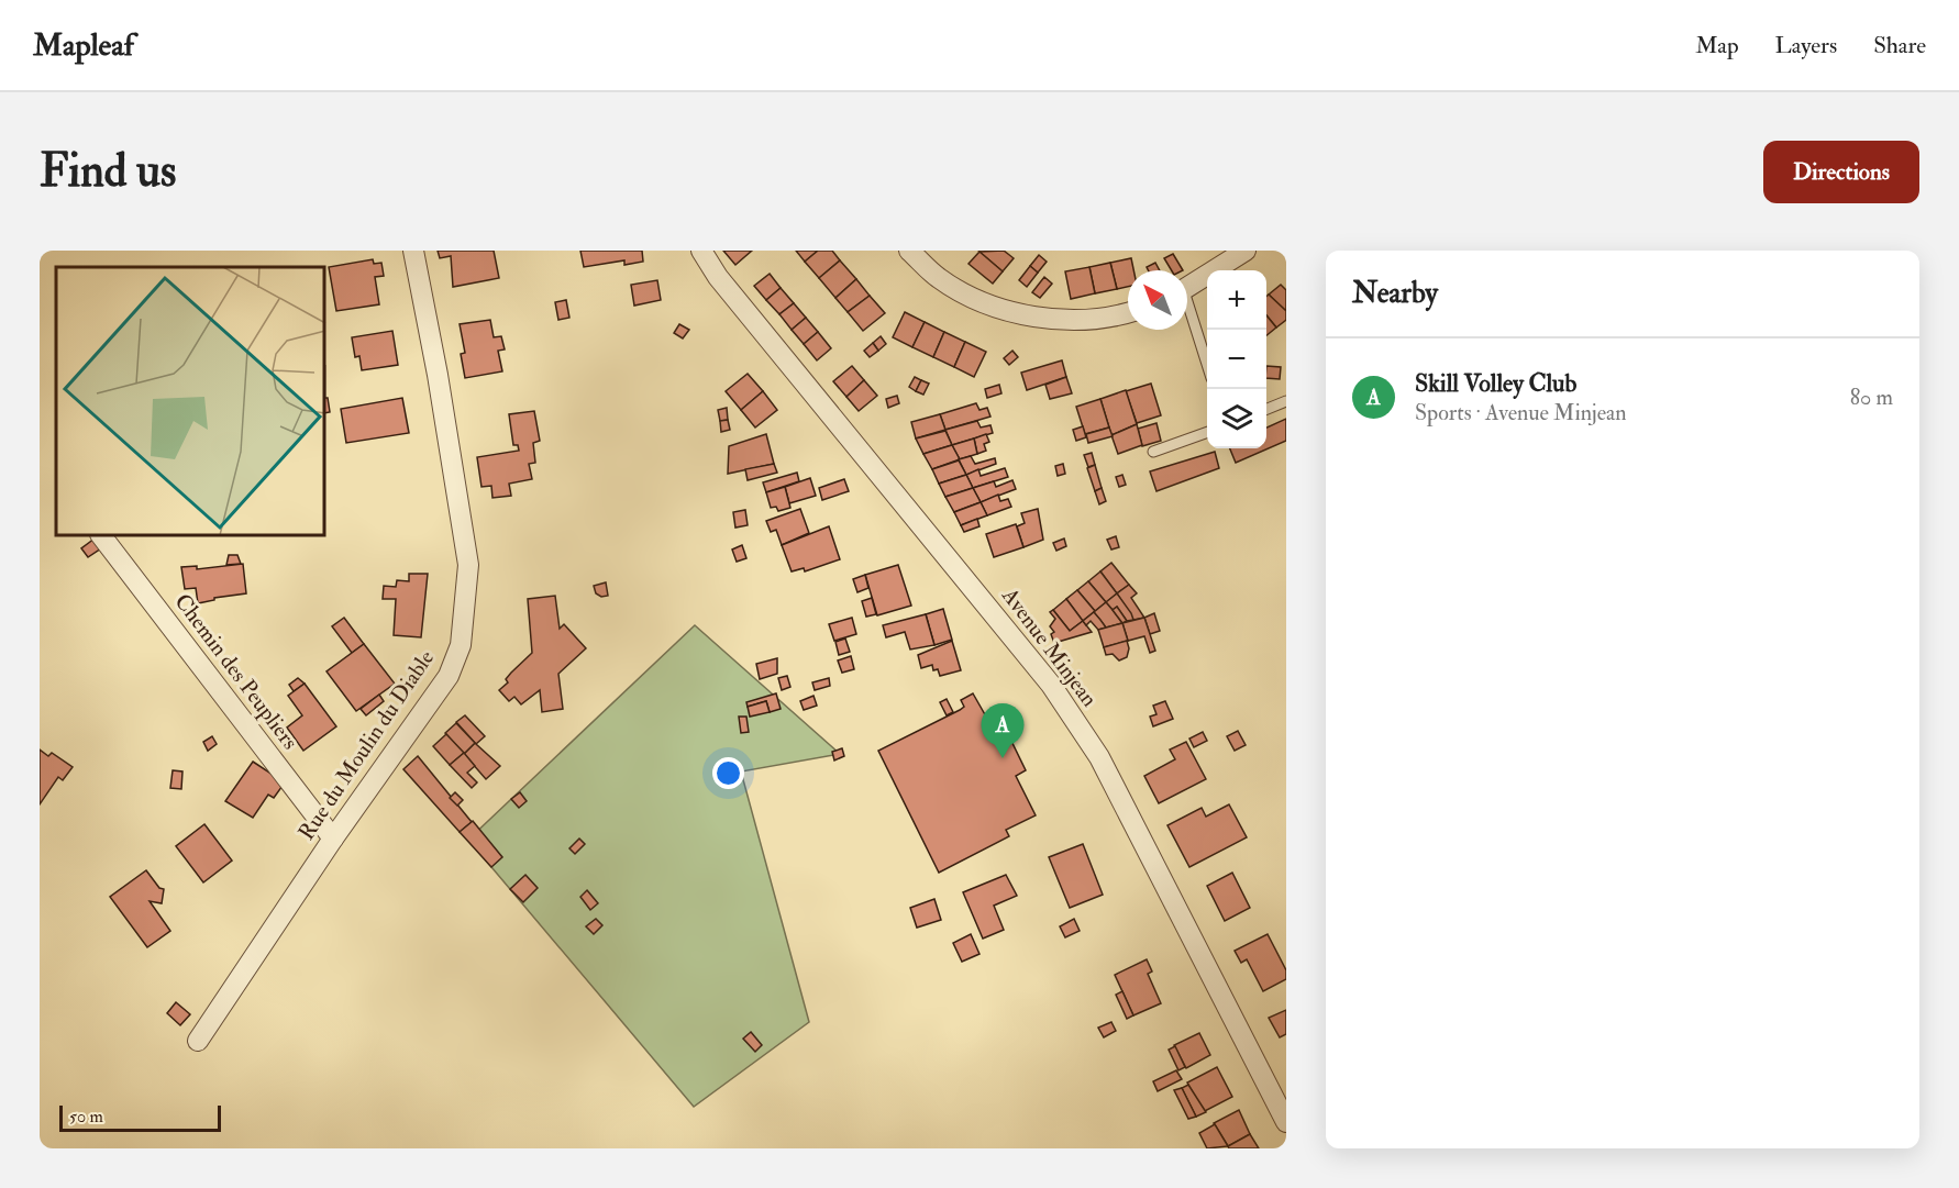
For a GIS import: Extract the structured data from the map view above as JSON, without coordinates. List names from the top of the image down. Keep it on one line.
{"streets":{"street":["Avenue Minjean","Chemin des Peupliers","Rue du Moulin du Diable"]},"crossings":[["Chemin des Peupliers","Rue du Moulin du Diable"]],"scale_bar":"50 m","north":"top left","page":{"header":"Mapleaf","nav":["Map","Layers","Share"],"buttons":"Directions","title":"Find us","heading":"Nearby","map_buttons":["+","−"],"list":[{"mark":"A","name":"Skill Volley Club","note":"Sports · Avenue Minjean","value":"80 m"}],"pins":"A","scale":"50 m"}}
